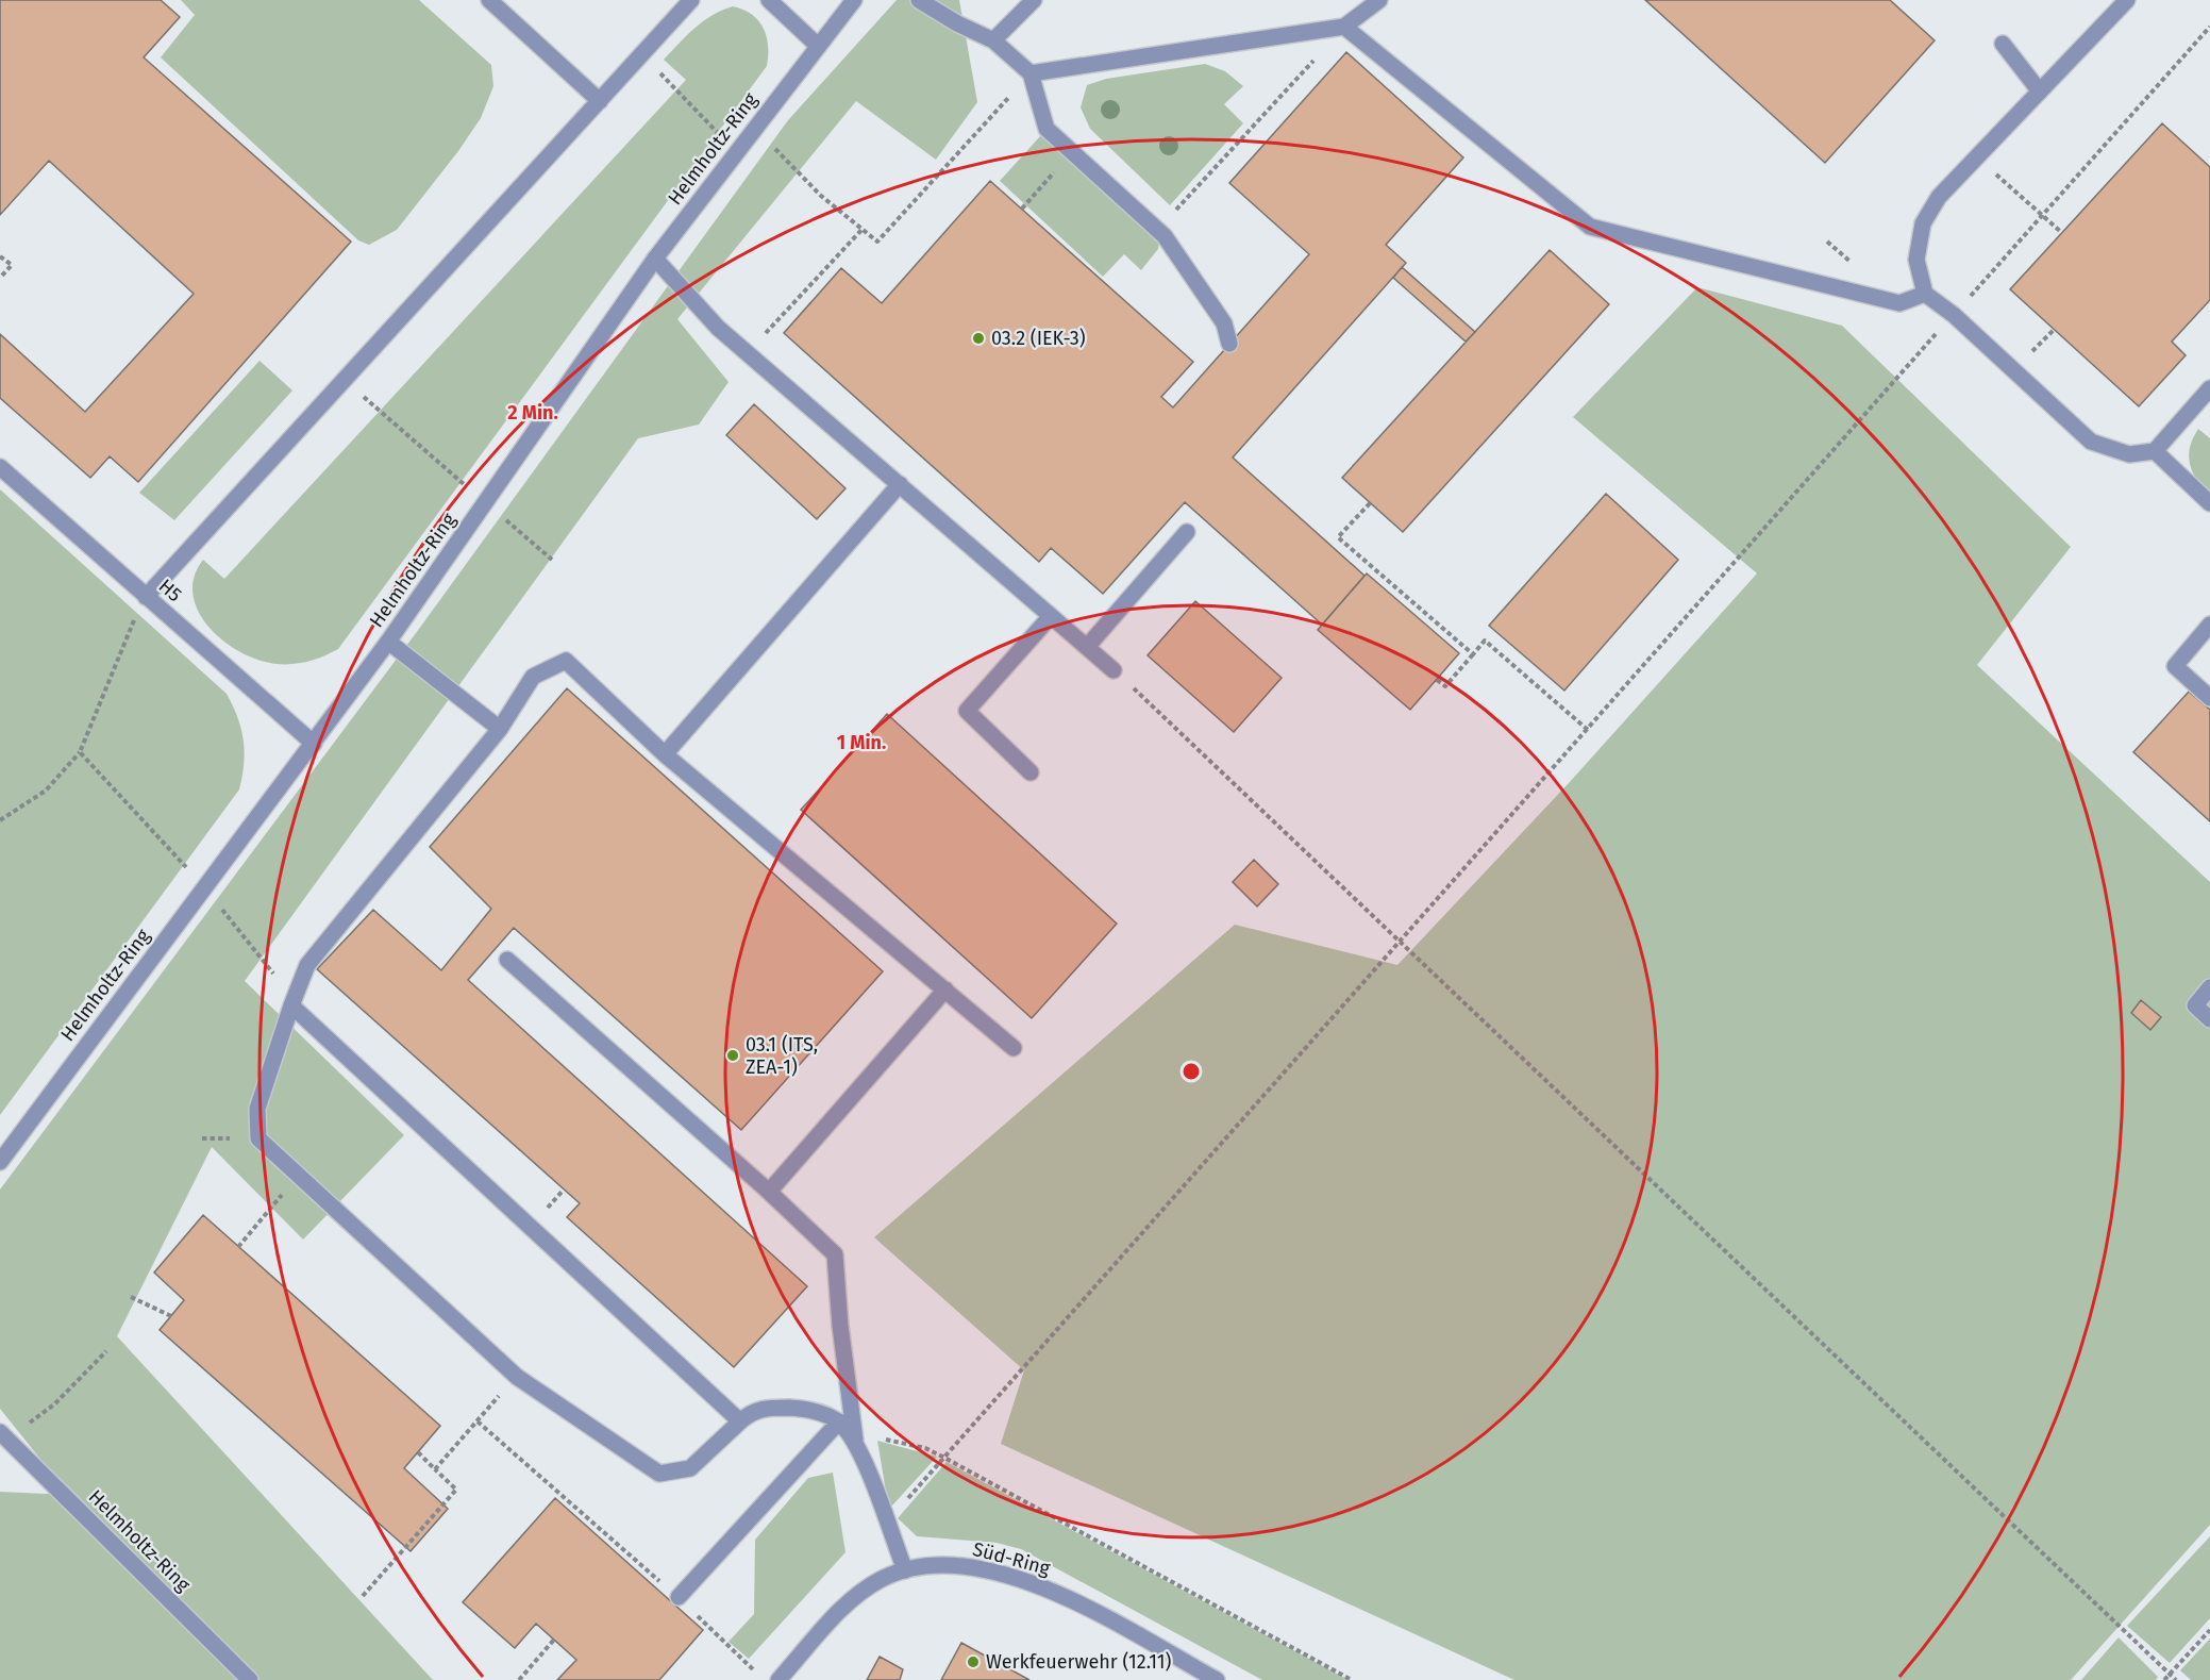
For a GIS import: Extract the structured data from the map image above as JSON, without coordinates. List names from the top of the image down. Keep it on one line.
{"streets":{"street":["Helmholtz-Ring","H5","Süd-Ring"]},"crossings":[["Helmholtz-Ring","H5"]],"places":["03.2 (IEK-3)","03.1 (ITS, ZEA-1)","Werkfeuerwehr (12.11)"],"rings":["2 Min.","1 Min."]}
